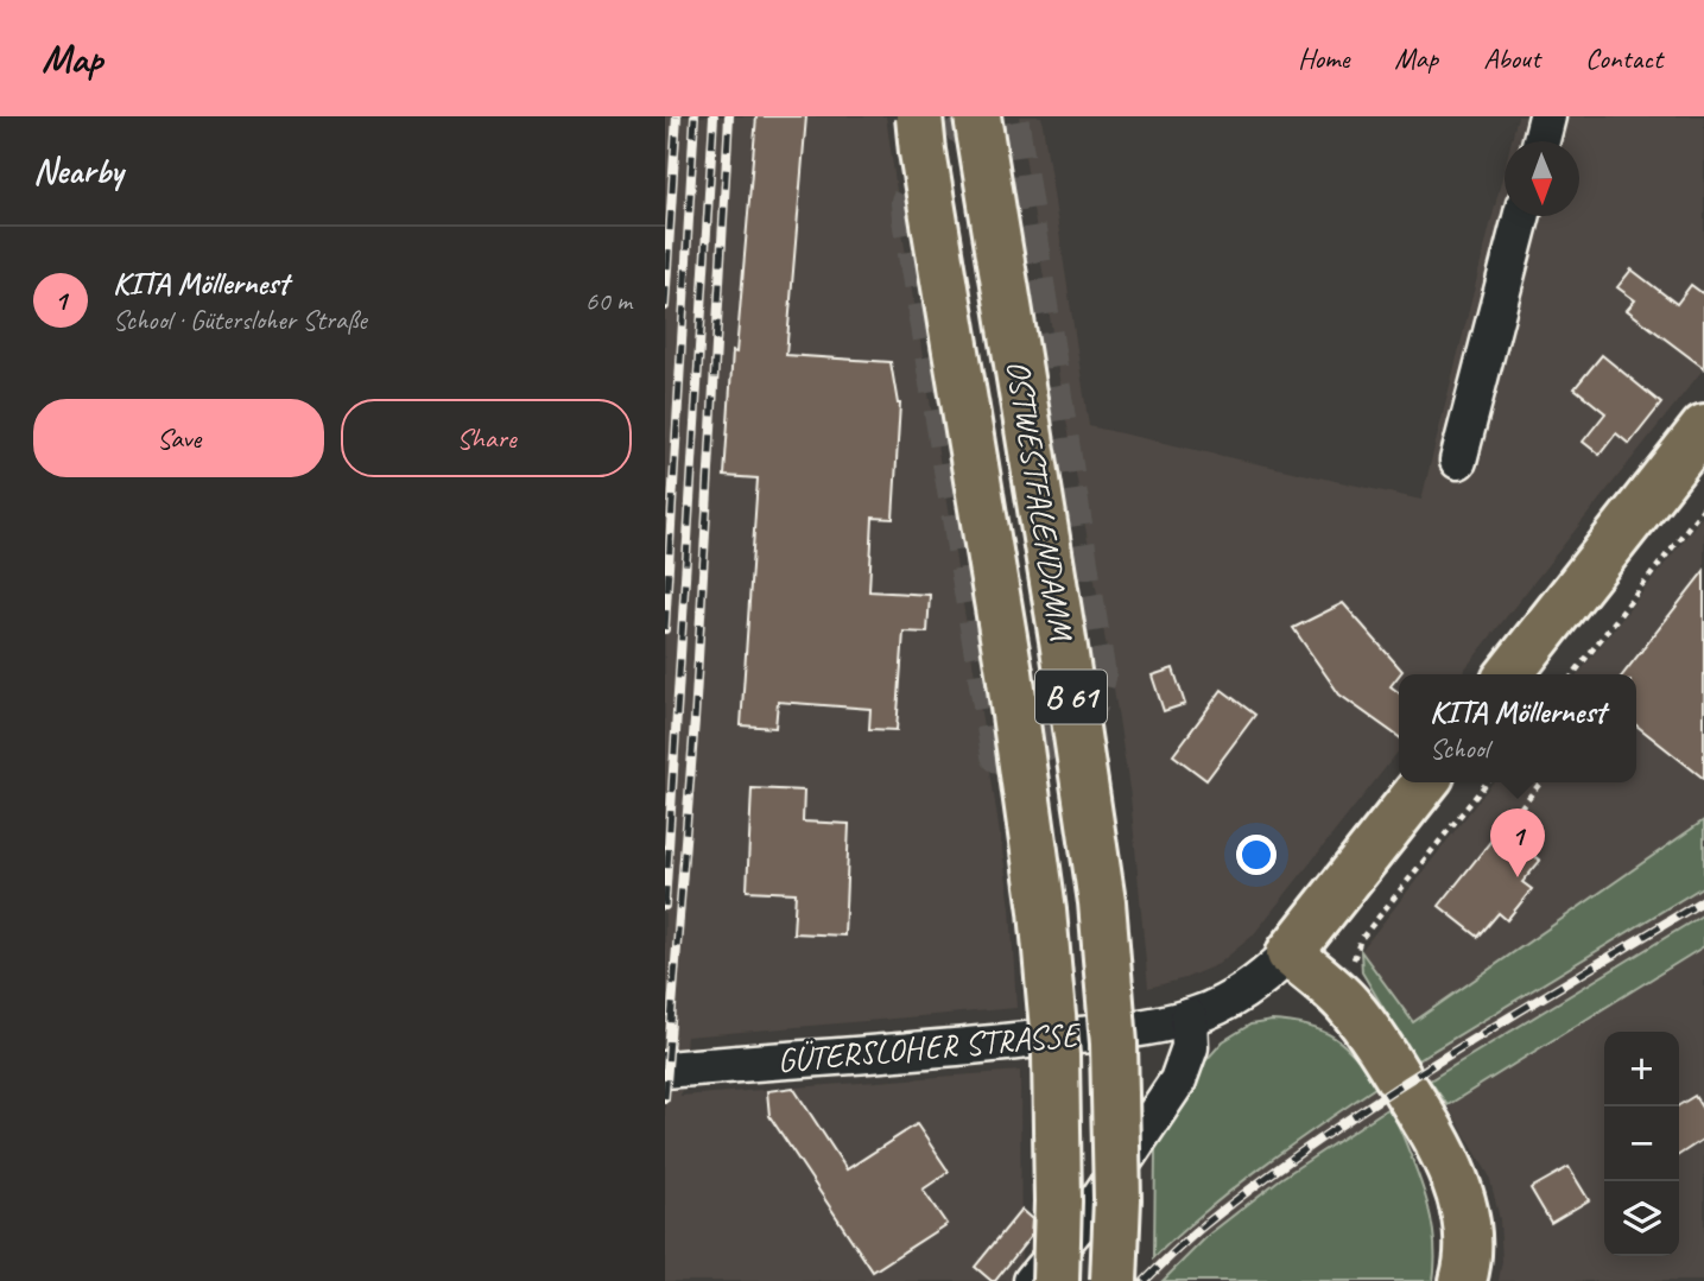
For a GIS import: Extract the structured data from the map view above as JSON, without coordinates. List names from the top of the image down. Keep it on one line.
{"streets":{"main road":["OSTWESTFALENDAMM","B 61","GÜTERSLOHER STRASSE"]},"north":"bottom","page":{"header":"Map","nav":["Home","Map","About","Contact"],"heading":"Nearby","list":[{"mark":"1","name":"KITA Möllernest","note":"School · Gütersloher Straße","value":"60 m"}],"buttons":["Save","Share"],"popup":["KITA Möllernest","School"],"pins":"1","map_buttons":["+","−"]}}
